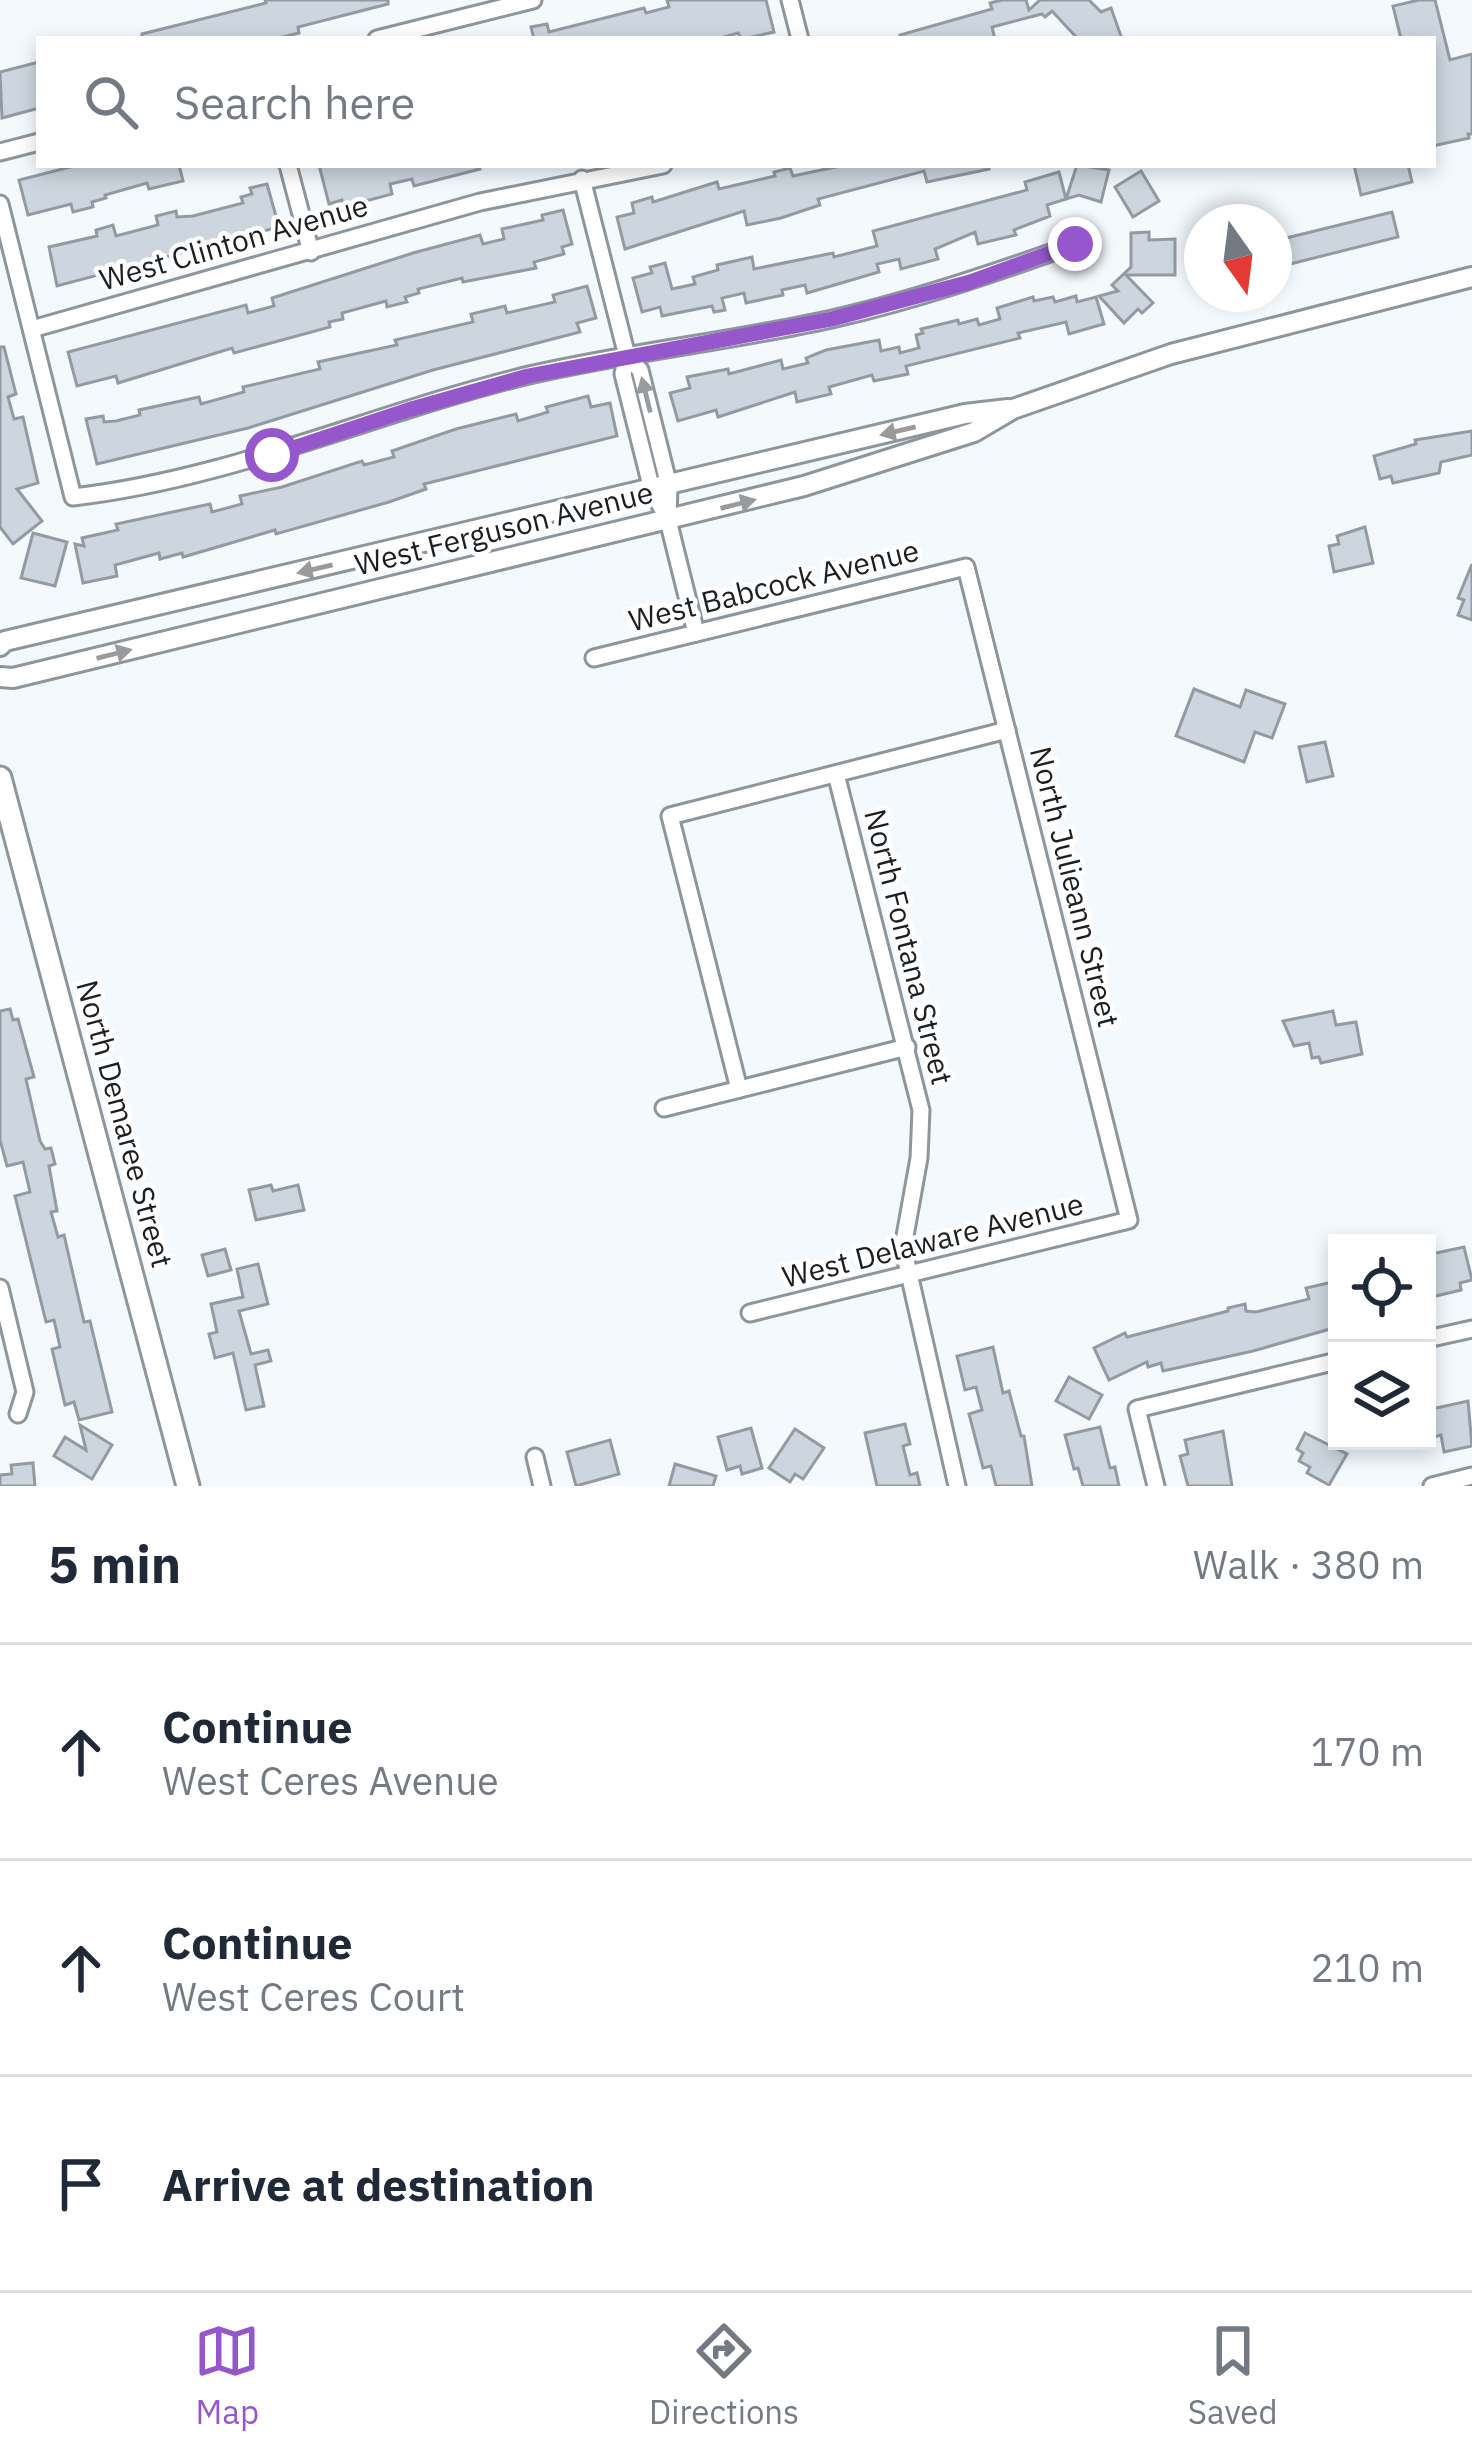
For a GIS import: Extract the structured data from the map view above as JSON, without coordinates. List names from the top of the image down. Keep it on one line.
{"streets":{"main road":["North Demaree Street"],"street":["West Clinton Avenue","West Ferguson Avenue","West Babcock Avenue","North Julieann Street","North Fontana Street","West Delaware Avenue"]},"crossings":[["West Babcock Avenue","North Julieann Street"],["North Julieann Street","West Delaware Avenue"],["North Fontana Street","West Delaware Avenue"]],"north":"bottom","page":{"search":"Search here","heading":["5 min","Walk · 380 m"],"list":[["Continue","West Ceres Avenue","170 m"],["Continue","West Ceres Court","210 m"],"Arrive at destination"],"nav":["Map","Directions","Saved"]}}
